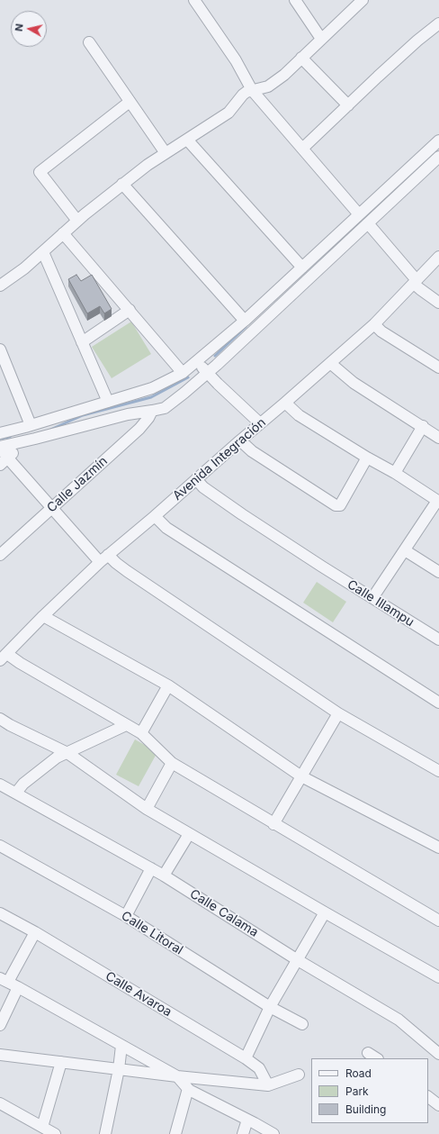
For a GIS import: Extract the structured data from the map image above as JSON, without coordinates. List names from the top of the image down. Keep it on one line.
{"streets":{"street":["Avenida Integración","Calle Jazmín","Calle Illampu","Calle Calama","Calle Litoral","Calle Avaroa"]},"crossings":[["Avenida Integración","Calle Illampu"]],"legend":["Road","Park","Building"],"north":"left"}
